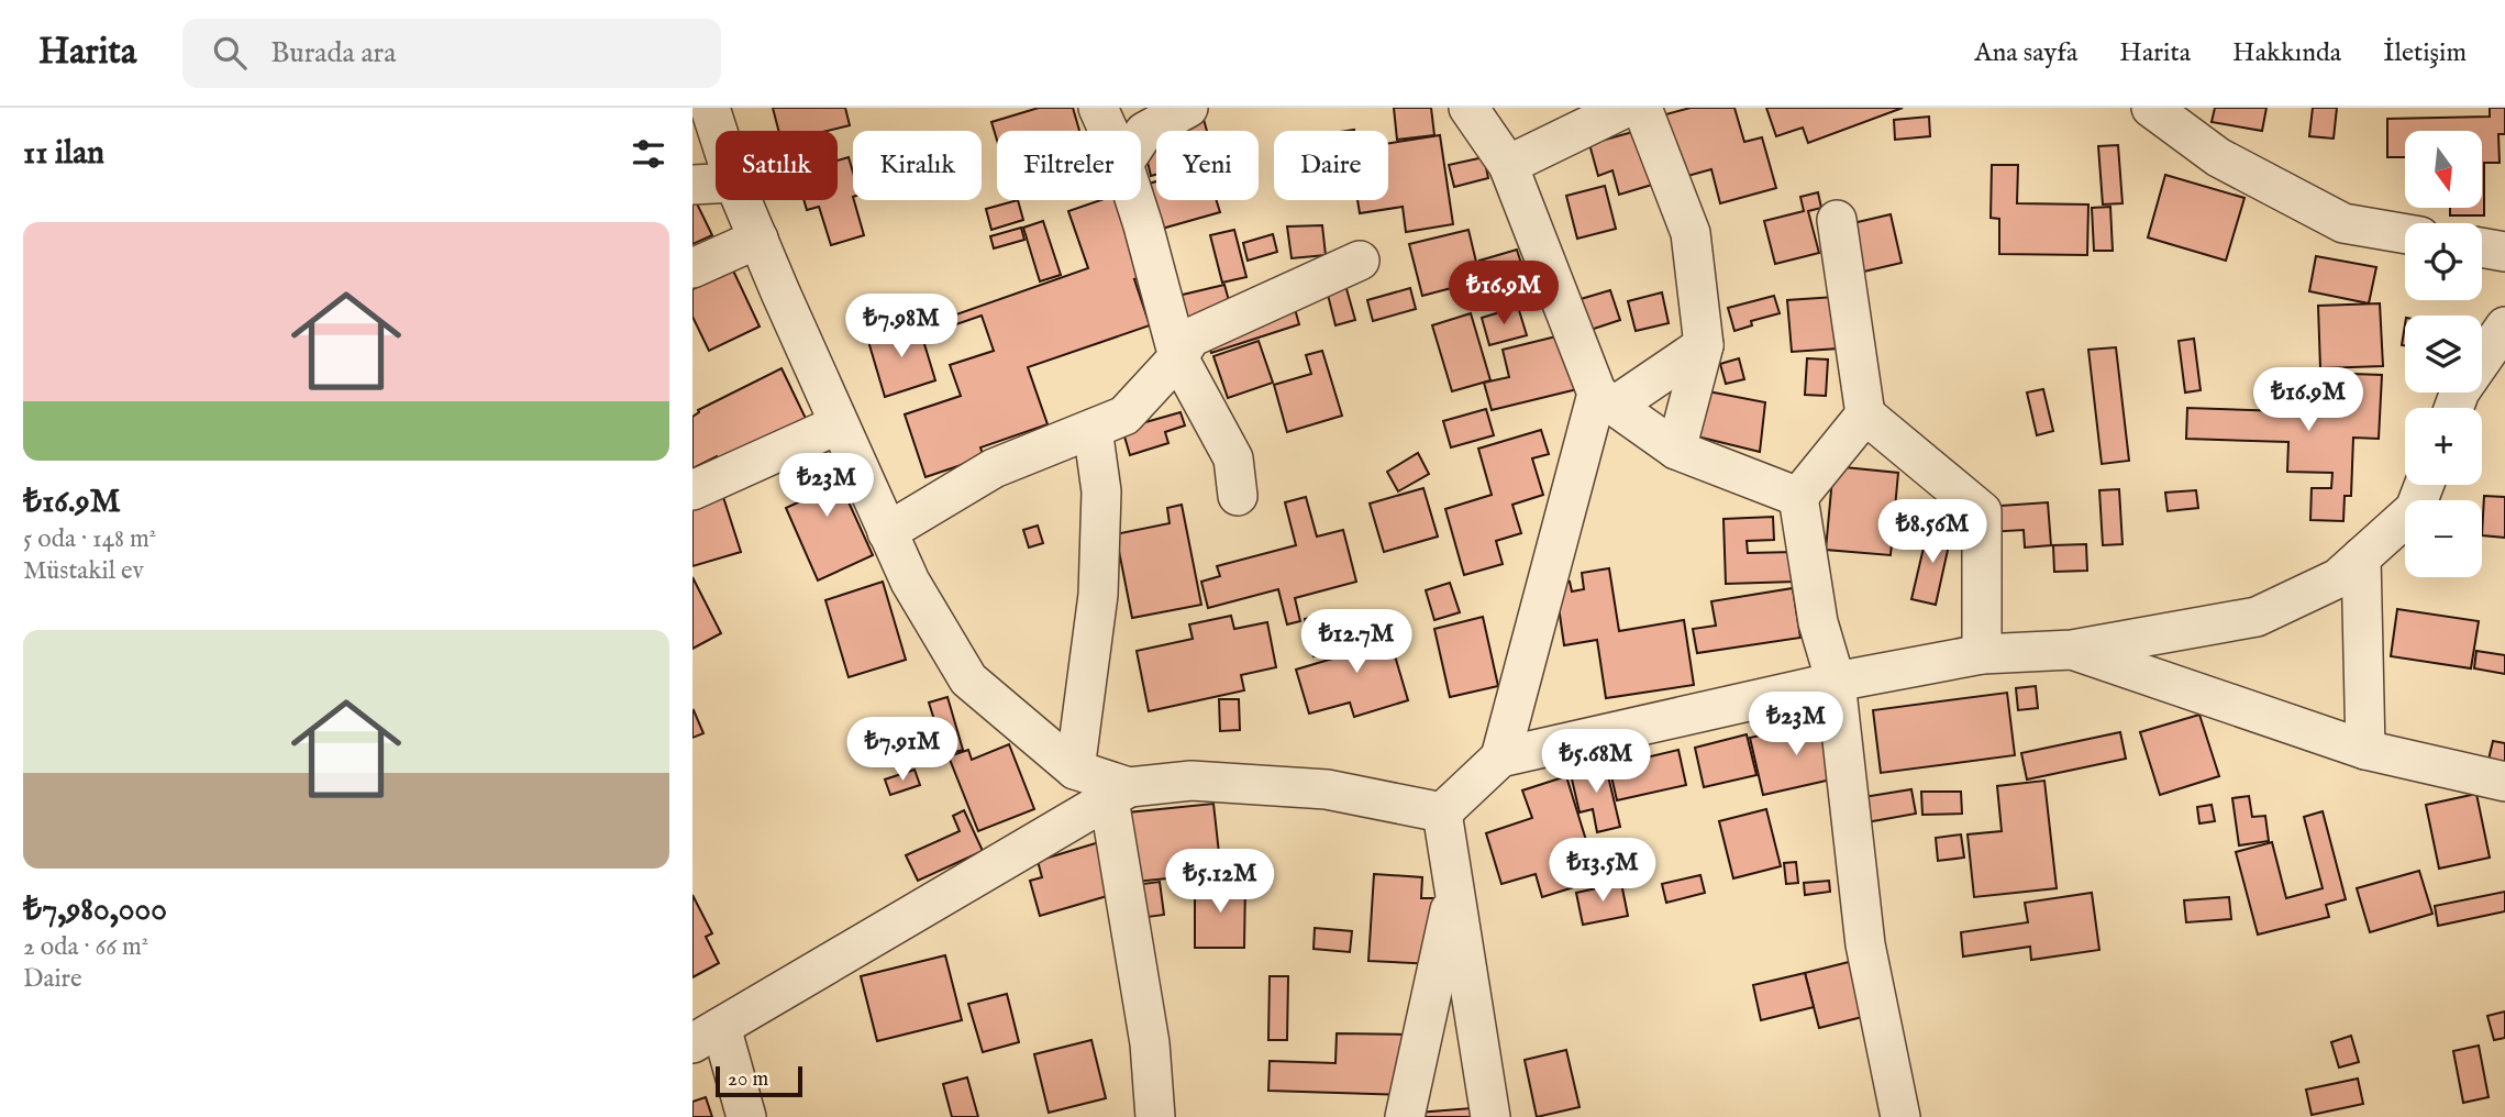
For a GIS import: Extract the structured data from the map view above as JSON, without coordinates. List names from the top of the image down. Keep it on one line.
{"scale_bar":"20 m","north":"bottom","page":{"header":"Harita","search":"Burada ara","nav":["Ana sayfa","Harita","Hakkında","İletişim"],"heading":"11 ilan","map_buttons":["+","−"],"chip":["Satılık","Kiralık","Filtreler","Yeni","Daire"],"list":[{"name":"₺16.9M","note":"5 oda · 148 m² · Müstakil ev"},{"name":"₺7,980,000","note":"2 oda · 66 m² · Daire"}],"price":["₺16.9M","₺7.98M","₺16.9M","₺23M","₺8.56M","₺12.7M","₺23M","₺7.91M","₺5.68M","₺13.5M","₺5.12M"],"scale":"20 m"}}
